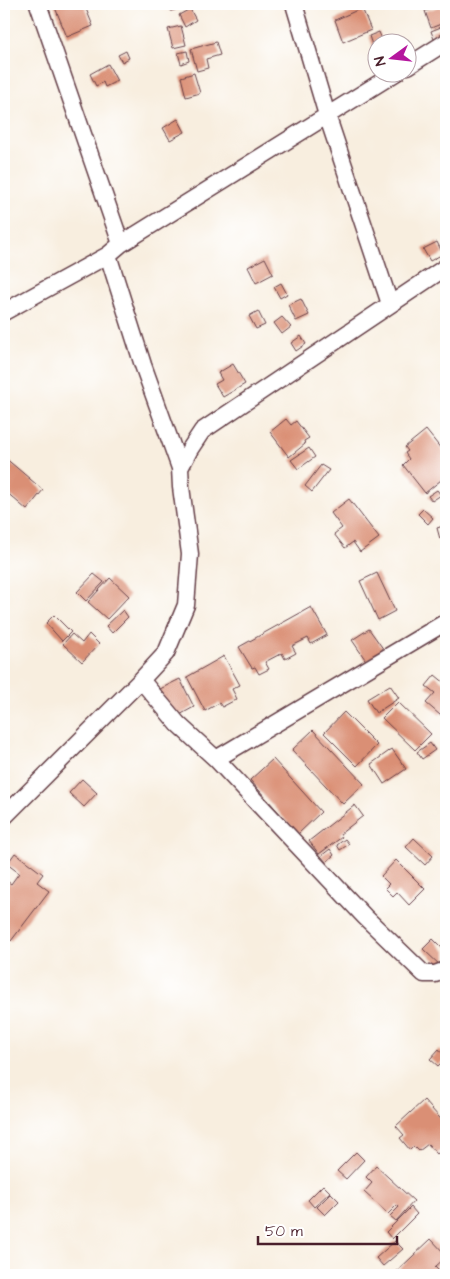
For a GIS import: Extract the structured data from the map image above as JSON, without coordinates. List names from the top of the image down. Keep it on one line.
{"scale_bar":"50 m","north":"left"}
